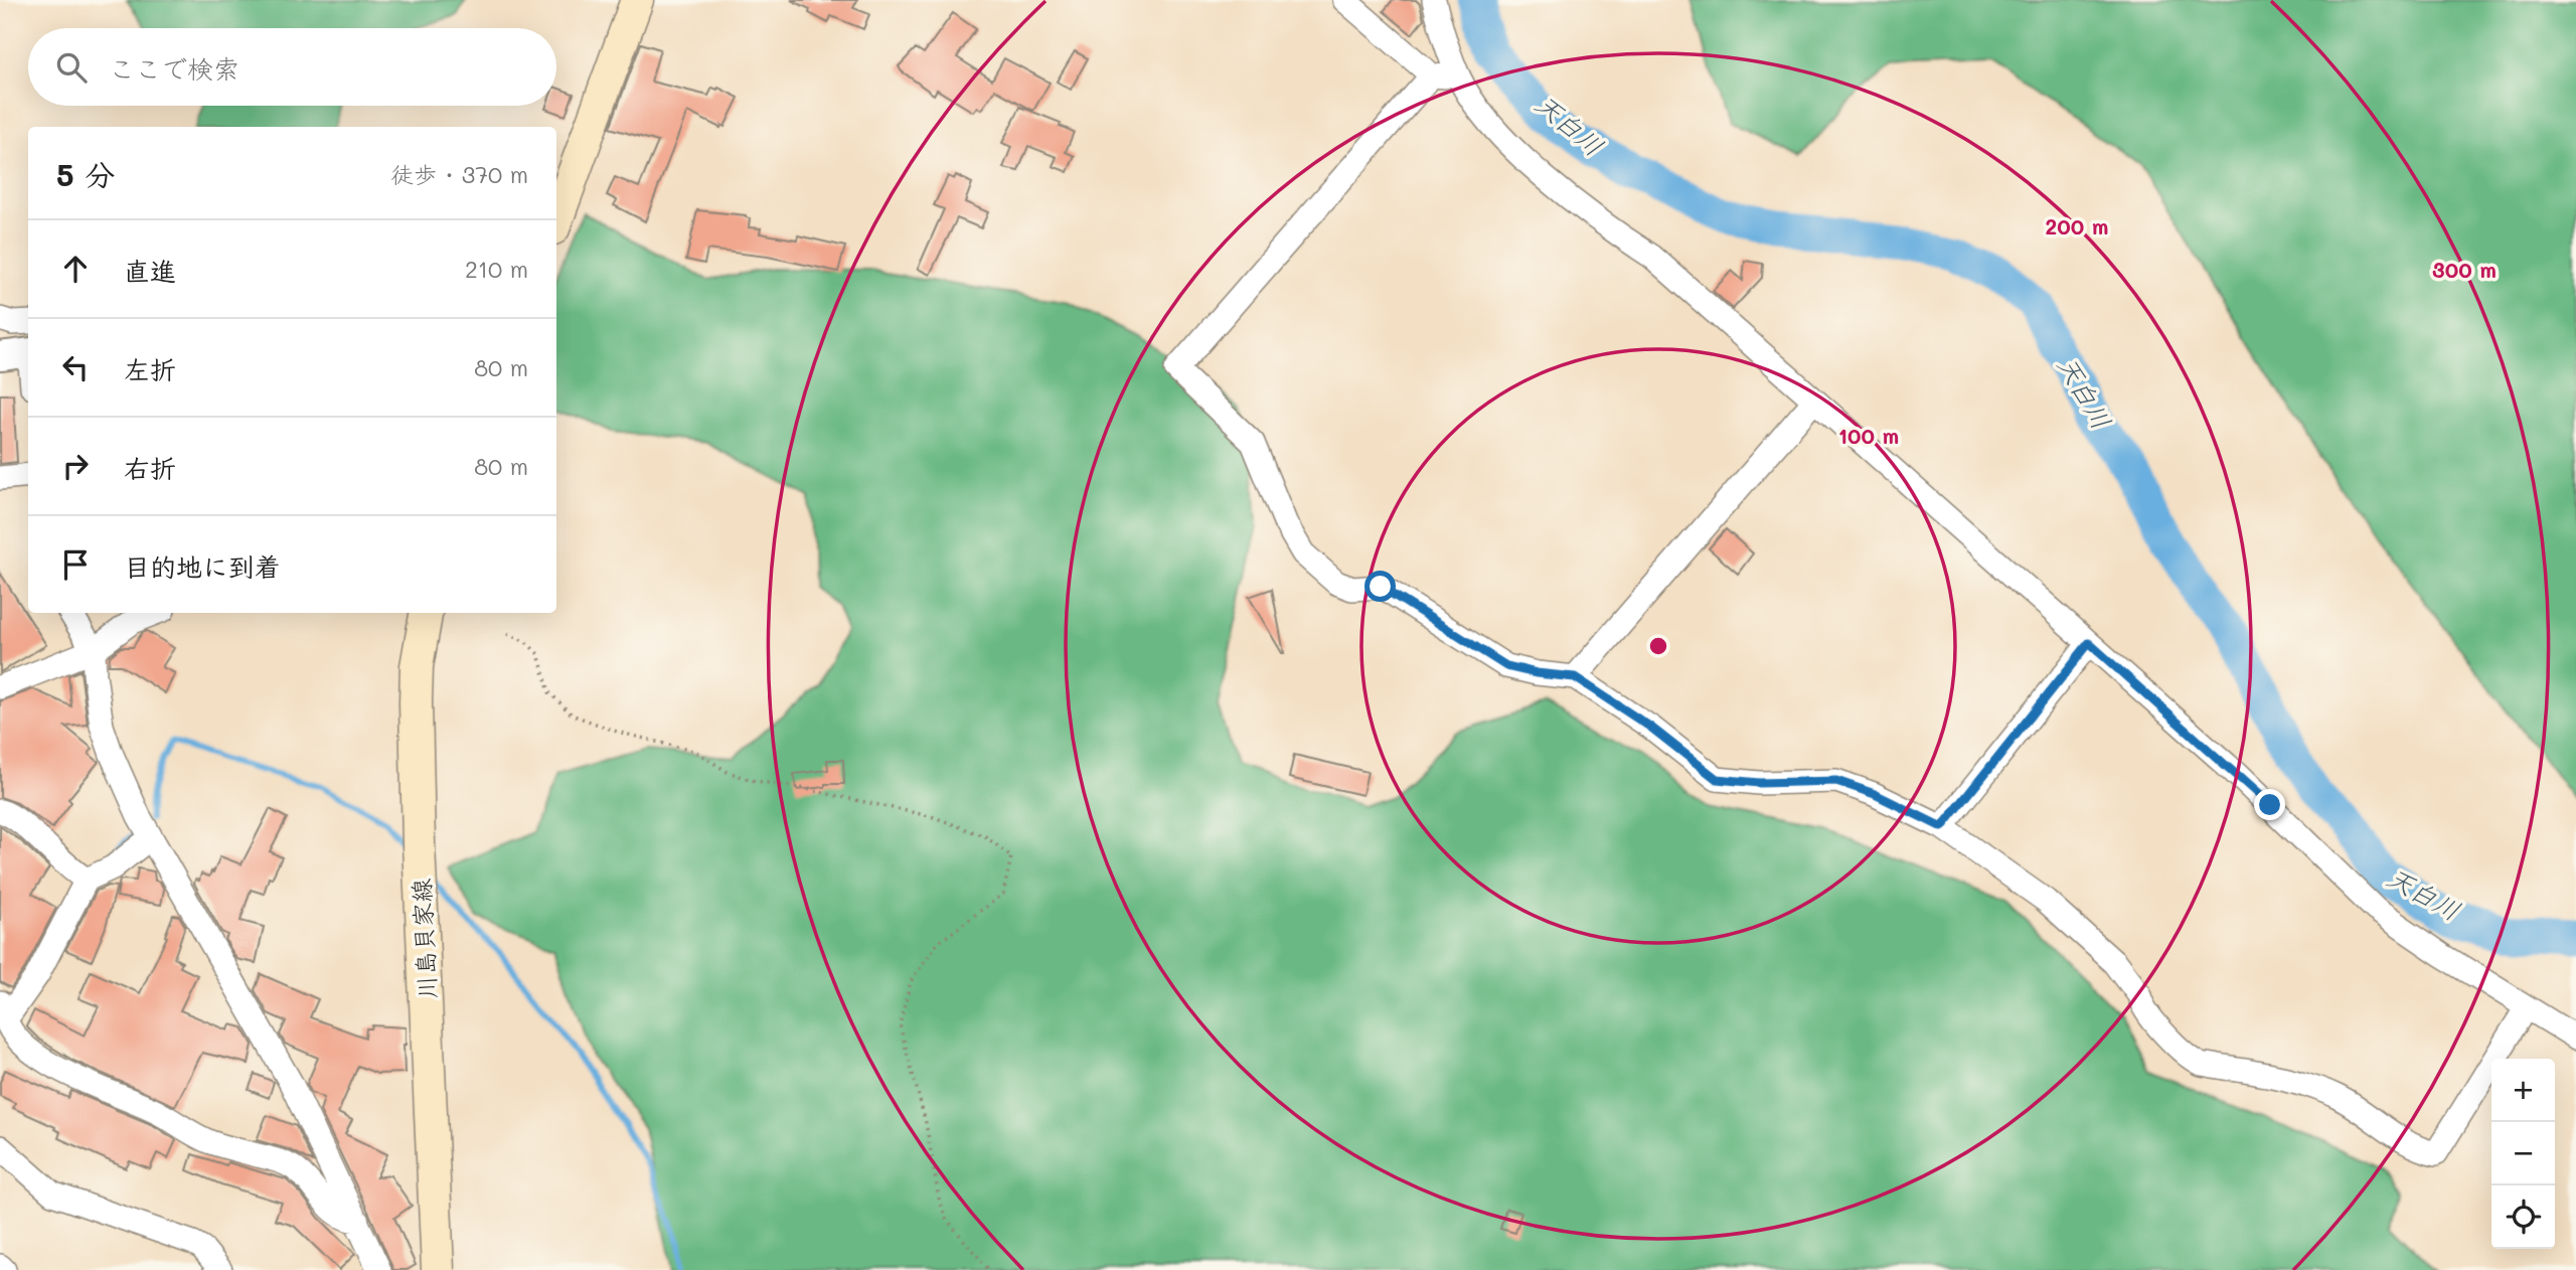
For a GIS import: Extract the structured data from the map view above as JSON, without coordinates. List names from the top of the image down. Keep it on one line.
{"streets":{"main road":["川島貝家線"]},"water":["天白川"],"page":{"search":"ここで検索","heading":["5 分","徒歩 · 370 m"],"list":[["直進","210 m"],["左折","80 m"],["右折","80 m"],"目的地に到着"],"map_buttons":["+","−"]},"rings":["200 m","300 m","100 m"]}
